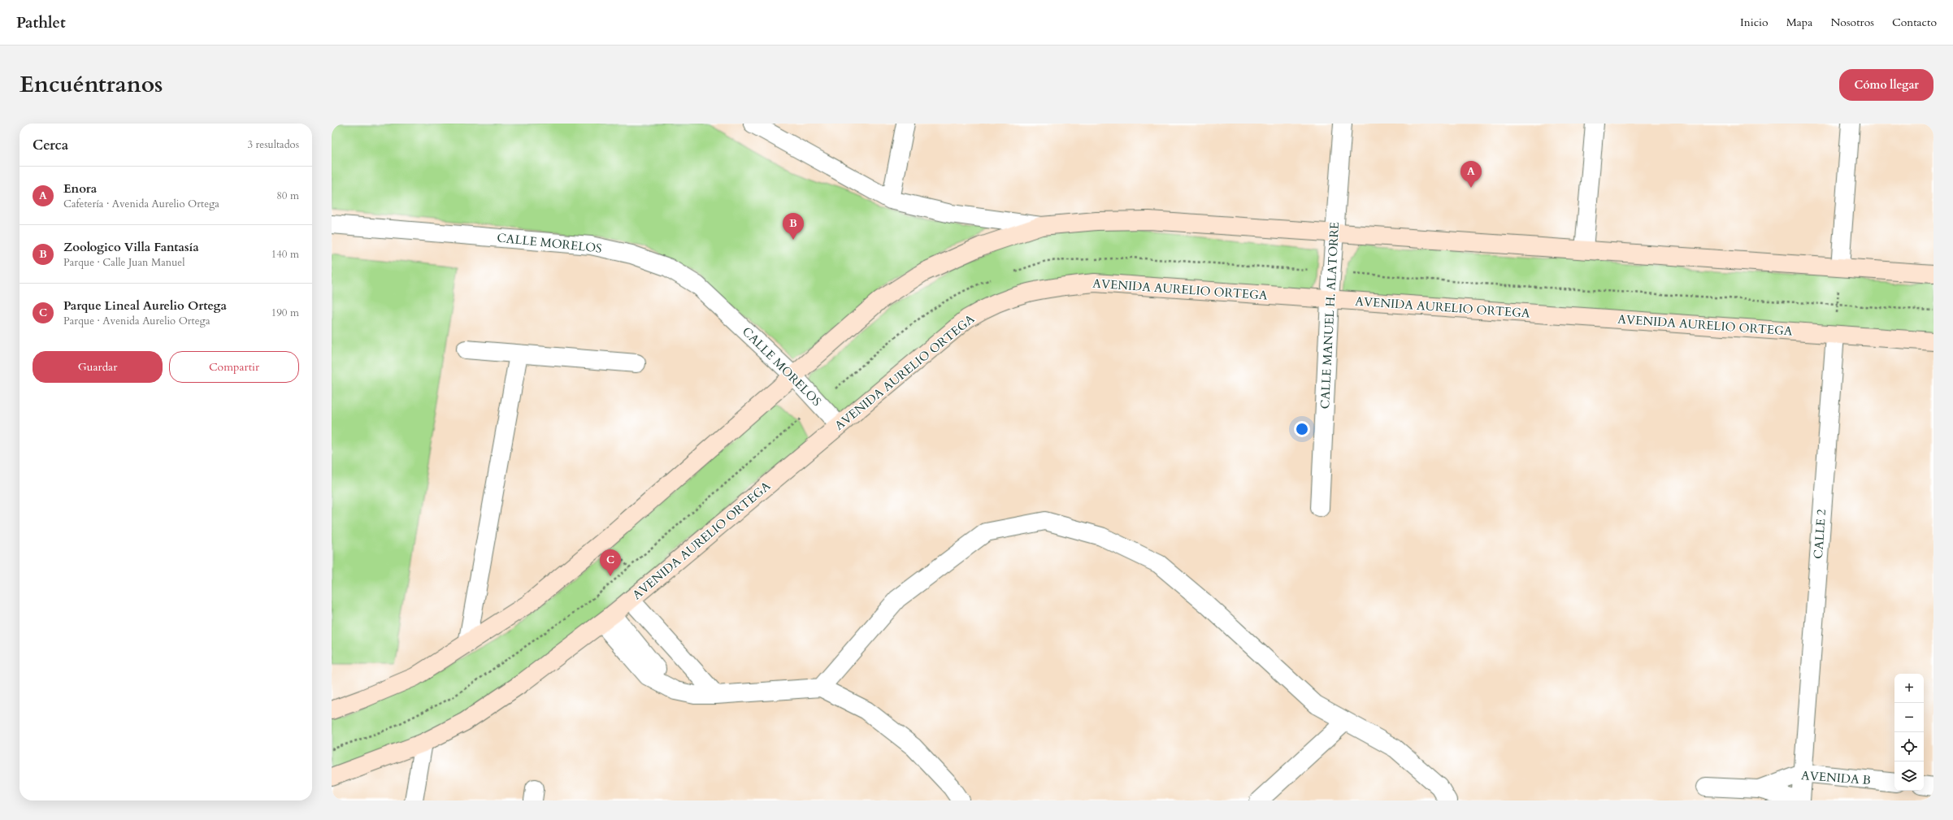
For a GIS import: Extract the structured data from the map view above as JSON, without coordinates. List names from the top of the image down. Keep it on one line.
{"streets":{"main road":["AVENIDA AURELIO ORTEGA"],"street":["CALLE MORELOS","CALLE MANUEL H. ALATORRE","CALLE 2","AVENIDA B"]},"crossings":[["CALLE MORELOS","AVENIDA AURELIO ORTEGA"],["AVENIDA AURELIO ORTEGA","CALLE MANUEL H. ALATORRE"],["AVENIDA AURELIO ORTEGA","CALLE 2"],["CALLE 2","AVENIDA B"]],"page":{"header":"Pathlet","nav":["Inicio","Mapa","Nosotros","Contacto"],"title":"Encuéntranos","buttons":["Cómo llegar",["Guardar","Compartir"]],"heading":["Cerca","3 resultados"],"pins":["A","B","C"],"list":[{"mark":"A","name":"Enora","note":"Cafetería · Avenida Aurelio Ortega","value":"80 m"},{"mark":"B","name":"Zoologico Villa Fantasía","note":"Parque · Calle Juan Manuel","value":"140 m"},{"mark":"C","name":"Parque Lineal Aurelio Ortega","note":"Parque · Avenida Aurelio Ortega","value":"190 m"}],"map_buttons":["+","−"]}}
